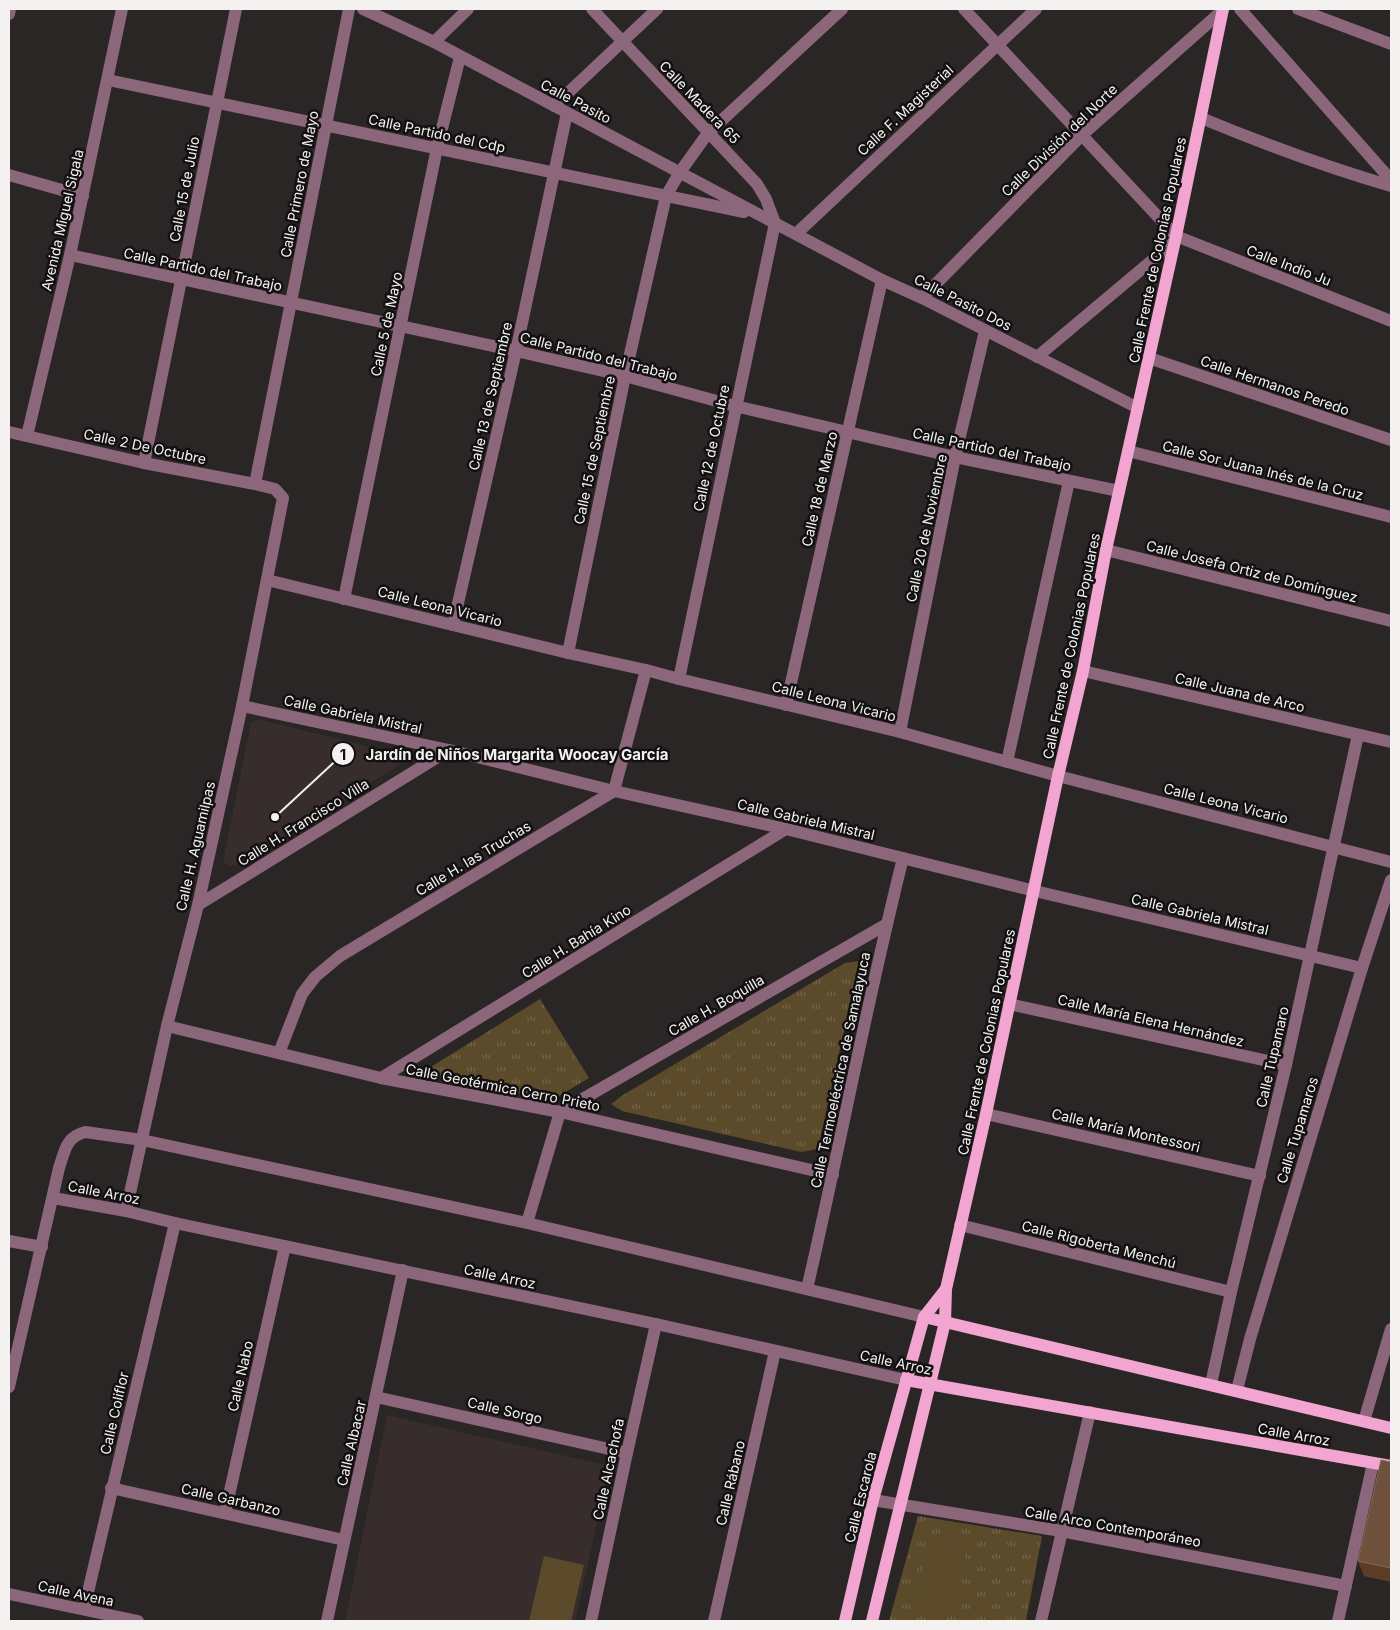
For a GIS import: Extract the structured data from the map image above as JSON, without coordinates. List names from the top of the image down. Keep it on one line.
{"streets":{"main road":["Calle Frente de Colonias Populares","Calle Arroz","Calle Escarola"],"street":["Calle Pasito","Calle Madera 65","Calle F. Magisterial","Calle Partido del Cdp","Calle División del Norte","Calle Primero de Mayo","Calle 15 de Julio","Avenida Miguel Sigala","Calle Indio Ju","Calle Partido del Trabajo","Calle Pasito Dos","Calle 5 de Mayo","Calle Hermanos Peredo","Calle 13 de Septiembre","Calle 2 De Octubre","Calle 12 de Octubre","Calle 15 de Septiembre","Calle Sor Juana Inés de la Cruz","Calle 18 de Marzo","Calle 20 de Noviembre","Calle Josefa Ortiz de Domínguez","Calle Leona Vicario","Calle Juana de Arco","Calle Gabriela Mistral","Calle H. Francisco Villa","Calle H. Aguamilpas","Calle H. las Truchas","Calle H. Bahía Kino","Calle H. Boquilla","Calle María Elena Hernández","Calle Tupamaro","Calle Termoeléctrica de Samalayuca","Calle Geotérmica Cerro Prieto","Calle María Montessori","Calle Tupamaros","Calle Rigoberta Menchú","Calle Nabo","Calle Sorgo","Calle Coliflor","Calle Albacar","Calle Alcachofa","Calle Rábano","Calle Garbanzo","Calle Arco Contemporáneo","Calle Avena"]},"crossings":[["Calle Pasito","Calle Madera 65"],["Calle Pasito","Calle Partido del Cdp"],["Calle Pasito","Calle Pasito Dos"],["Calle Pasito","Calle 5 de Mayo"],["Calle Pasito","Calle 13 de Septiembre"],["Calle Pasito","Calle 12 de Octubre"],["Calle Pasito","Calle 15 de Septiembre"],["Calle Madera 65","Calle Pasito Dos"],["Calle Madera 65","Calle 12 de Octubre"],["Calle Madera 65","Calle 15 de Septiembre"],["Calle F. Magisterial","Calle Pasito Dos"],["Calle Partido del Cdp","Calle Primero de Mayo"],["Calle Partido del Cdp","Calle 15 de Julio"],["Calle Partido del Cdp","Avenida Miguel Sigala"],["Calle Partido del Cdp","Calle 5 de Mayo"],["Calle Partido del Cdp","Calle 13 de Septiembre"],["Calle Partido del Cdp","Calle 15 de Septiembre"],["Calle División del Norte","Calle Frente de Colonias Populares"],["Calle División del Norte","Calle Pasito Dos"],["Calle Primero de Mayo","Calle Partido del Trabajo"],["Calle Primero de Mayo","Calle 2 De Octubre"],["Calle 15 de Julio","Calle Partido del Trabajo"],["Calle 15 de Julio","Calle 2 De Octubre"],["Avenida Miguel Sigala","Calle Partido del Trabajo"],["Avenida Miguel Sigala","Calle 2 De Octubre"],["Calle Frente de Colonias Populares","Calle Indio Ju"],["Calle Frente de Colonias Populares","Calle Partido del Trabajo"],["Calle Frente de Colonias Populares","Calle Pasito Dos"],["Calle Frente de Colonias Populares","Calle Hermanos Peredo"],["Calle Frente de Colonias Populares","Calle Sor Juana Inés de la Cruz"],["Calle Frente de Colonias Populares","Calle Josefa Ortiz de Domínguez"],["Calle Frente de Colonias Populares","Calle Leona Vicario"],["Calle Frente de Colonias Populares","Calle Juana de Arco"],["Calle Frente de Colonias Populares","Calle Gabriela Mistral"],["Calle Frente de Colonias Populares","Calle María Elena Hernández"],["Calle Frente de Colonias Populares","Calle María Montessori"],["Calle Frente de Colonias Populares","Calle Arroz"],["Calle Frente de Colonias Populares","Calle Rigoberta Menchú"],["Calle Frente de Colonias Populares","Calle Escarola"],["Calle Partido del Trabajo","Calle 5 de Mayo"],["Calle Partido del Trabajo","Calle 13 de Septiembre"],["Calle Partido del Trabajo","Calle 12 de Octubre"],["Calle Partido del Trabajo","Calle 15 de Septiembre"],["Calle Partido del Trabajo","Calle 18 de Marzo"],["Calle Partido del Trabajo","Calle 20 de Noviembre"],["Calle Pasito Dos","Calle 12 de Octubre"],["Calle Pasito Dos","Calle 18 de Marzo"],["Calle Pasito Dos","Calle 20 de Noviembre"],["Calle 5 de Mayo","Calle Leona Vicario"],["Calle 13 de Septiembre","Calle Leona Vicario"],["Calle 2 De Octubre","Calle H. Aguamilpas"],["Calle 12 de Octubre","Calle Leona Vicario"],["Calle 15 de Septiembre","Calle Leona Vicario"],["Calle 18 de Marzo","Calle Leona Vicario"],["Calle 20 de Noviembre","Calle Leona Vicario"],["Calle Leona Vicario","Calle H. Aguamilpas"],["Calle Leona Vicario","Calle Tupamaro"],["Calle Juana de Arco","Calle Tupamaro"],["Calle Gabriela Mistral","Calle H. Francisco Villa"],["Calle Gabriela Mistral","Calle H. Aguamilpas"],["Calle Gabriela Mistral","Calle H. las Truchas"],["Calle Gabriela Mistral","Calle H. Bahía Kino"],["Calle Gabriela Mistral","Calle Tupamaro"],["Calle Gabriela Mistral","Calle Termoeléctrica de Samalayuca"],["Calle Gabriela Mistral","Calle Tupamaros"],["Calle H. Francisco Villa","Calle H. Aguamilpas"],["Calle H. Aguamilpas","Calle Geotérmica Cerro Prieto"],["Calle H. Aguamilpas","Calle Arroz"],["Calle H. las Truchas","Calle Geotérmica Cerro Prieto"],["Calle H. Bahía Kino","Calle Geotérmica Cerro Prieto"],["Calle H. Boquilla","Calle Termoeléctrica de Samalayuca"],["Calle H. Boquilla","Calle Geotérmica Cerro Prieto"],["Calle María Elena Hernández","Calle Tupamaro"],["Calle Tupamaro","Calle María Montessori"],["Calle Tupamaro","Calle Arroz"],["Calle Tupamaro","Calle Rigoberta Menchú"],["Calle Termoeléctrica de Samalayuca","Calle Geotérmica Cerro Prieto"],["Calle Termoeléctrica de Samalayuca","Calle Arroz"],["Calle Tupamaros","Calle Arroz"],["Calle Arroz","Calle Nabo"],["Calle Arroz","Calle Coliflor"],["Calle Arroz","Calle Albacar"],["Calle Arroz","Calle Alcachofa"],["Calle Arroz","Calle Rábano"],["Calle Arroz","Calle Escarola"],["Calle Nabo","Calle Garbanzo"],["Calle Sorgo","Calle Albacar"],["Calle Sorgo","Calle Alcachofa"],["Calle Coliflor","Calle Garbanzo"],["Calle Coliflor","Calle Avena"],["Calle Albacar","Calle Garbanzo"],["Calle Escarola","Calle Arco Contemporáneo"]],"places":["Jardín de Niños Margarita Woocay García"]}
